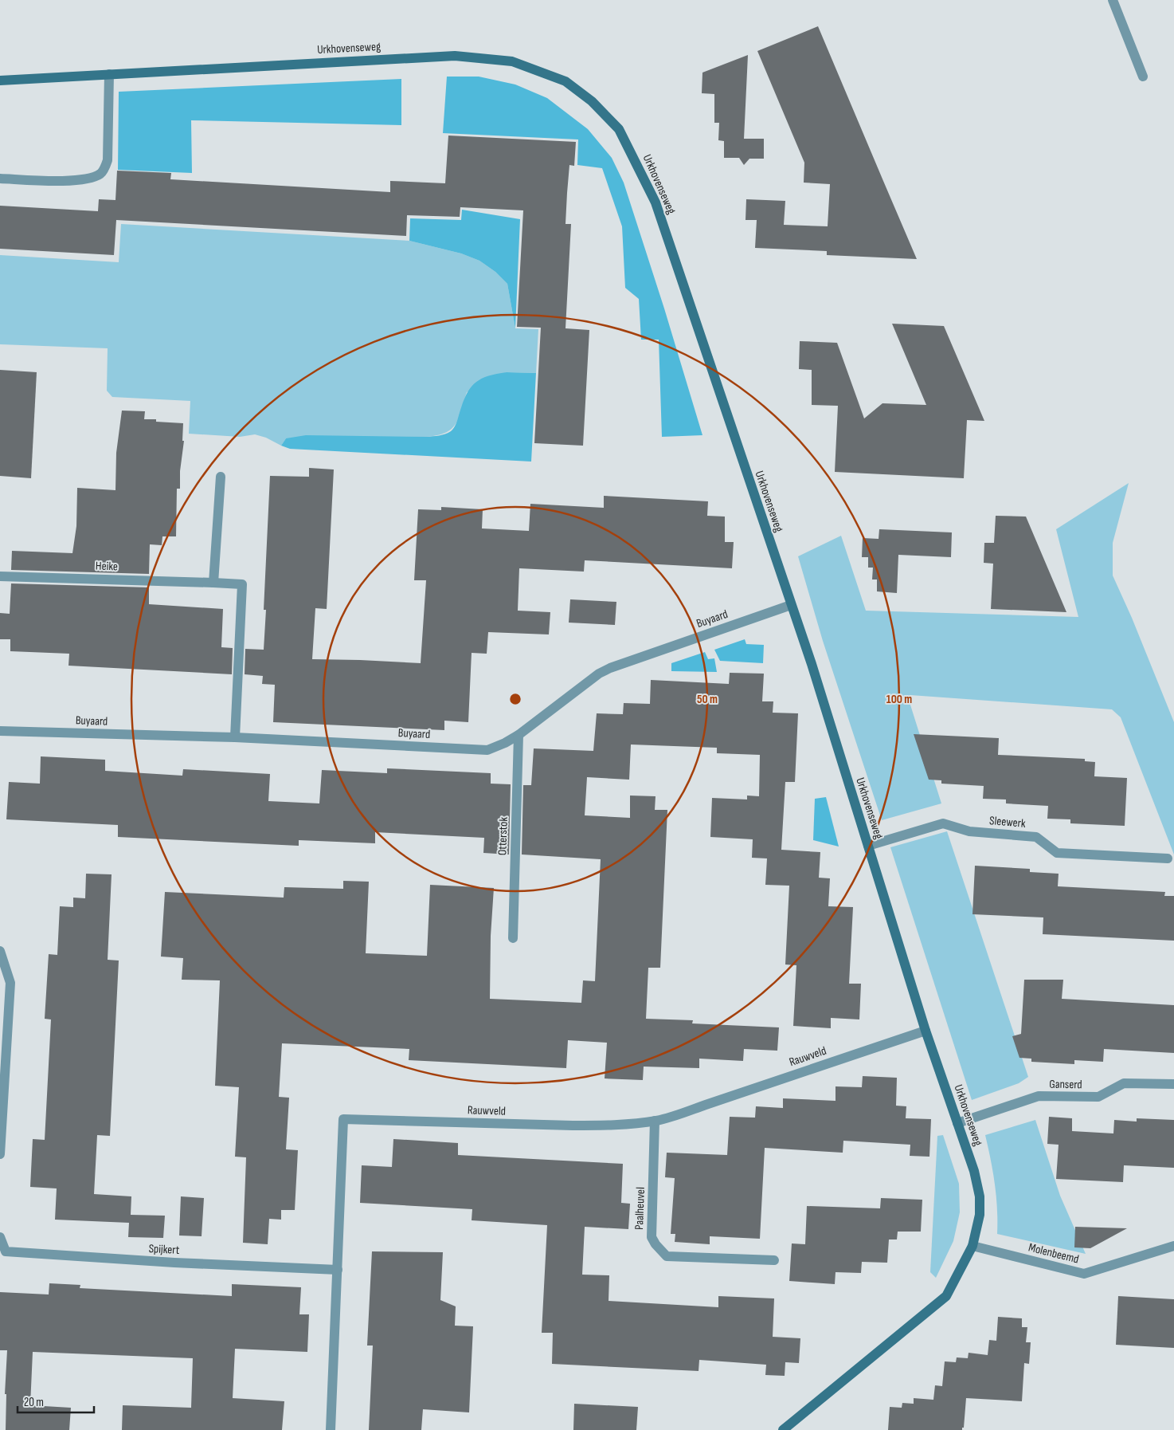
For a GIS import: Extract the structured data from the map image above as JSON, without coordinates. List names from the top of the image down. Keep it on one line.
{"streets":{"street":["Urkhovenseweg","Heike","Buyaard","Sleewerk","Otterstok","Rauwveld","Ganserd","Paalheuvel","Spijkert","Molenbeemd"]},"crossings":[["Urkhovenseweg","Buyaard"],["Urkhovenseweg","Sleewerk"],["Urkhovenseweg","Rauwveld"],["Urkhovenseweg","Ganserd"],["Urkhovenseweg","Molenbeemd"],["Heike","Buyaard"],["Buyaard","Otterstok"],["Rauwveld","Paalheuvel"],["Rauwveld","Spijkert"]],"scale_bar":"20 m","rings":["50 m","100 m"]}
